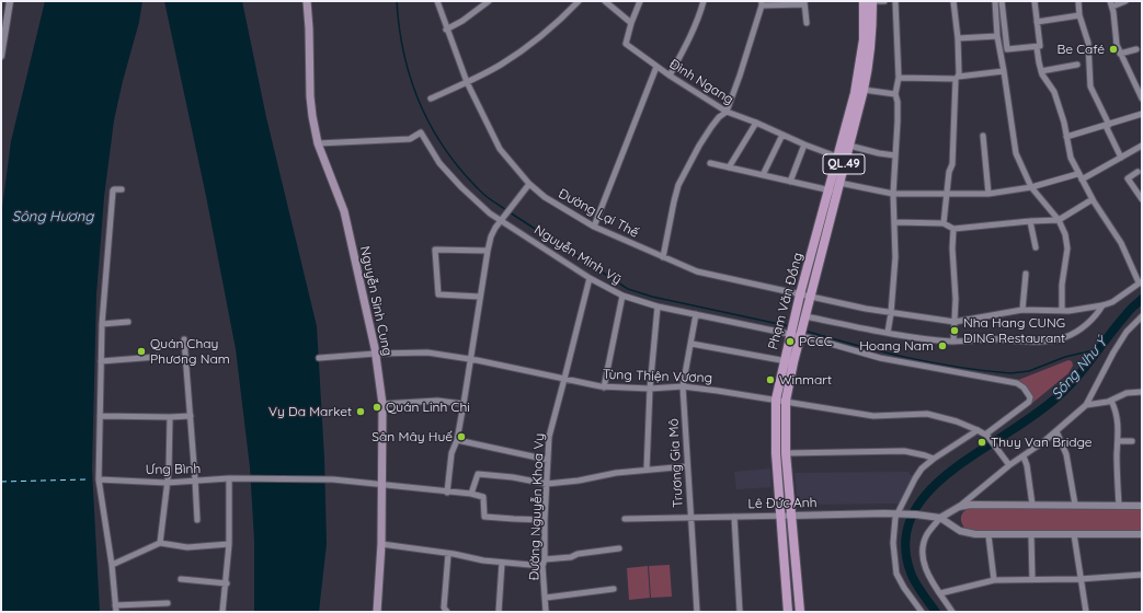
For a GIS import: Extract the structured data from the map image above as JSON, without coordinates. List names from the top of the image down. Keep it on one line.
{"streets":{"main road":["QL.49","Nguyễn Sinh Cung","Phạm Văn Đồng"],"street":["Đình Ngang","Đường Lại Thế","Nguyễn Minh Vỹ","Tùng Thiện Vương","Trương Gia Mô","Ưng Bình","Lê Đức Anh","Đường Nguyễn Khoa Vy"]},"crossings":[["Đình Ngang","Phạm Văn Đồng"],["Đường Lại Thế","Phạm Văn Đồng"],["Nguyễn Minh Vỹ","Nguyễn Sinh Cung"],["Nguyễn Minh Vỹ","Phạm Văn Đồng"],["Nguyễn Minh Vỹ","Tùng Thiện Vương"],["Nguyễn Minh Vỹ","Trương Gia Mô"],["Nguyễn Minh Vỹ","Đường Nguyễn Khoa Vy"],["Nguyễn Sinh Cung","Tùng Thiện Vương"],["Nguyễn Sinh Cung","Ưng Bình"],["Phạm Văn Đồng","Tùng Thiện Vương"],["Phạm Văn Đồng","Lê Đức Anh"],["Tùng Thiện Vương","Trương Gia Mô"],["Tùng Thiện Vương","Đường Nguyễn Khoa Vy"],["Trương Gia Mô","Lê Đức Anh"]],"water":["Sông Hương","Sông Như Ý"],"places":["Be Café","Nha Hang CUNG DING Restaurant","PCCC","Hoang Nam","Quán Chay Phương Nam","Winmart","Quán Linh Chi","Vy Da Market","Sân Mây Huế","Thuy Van Bridge"]}
